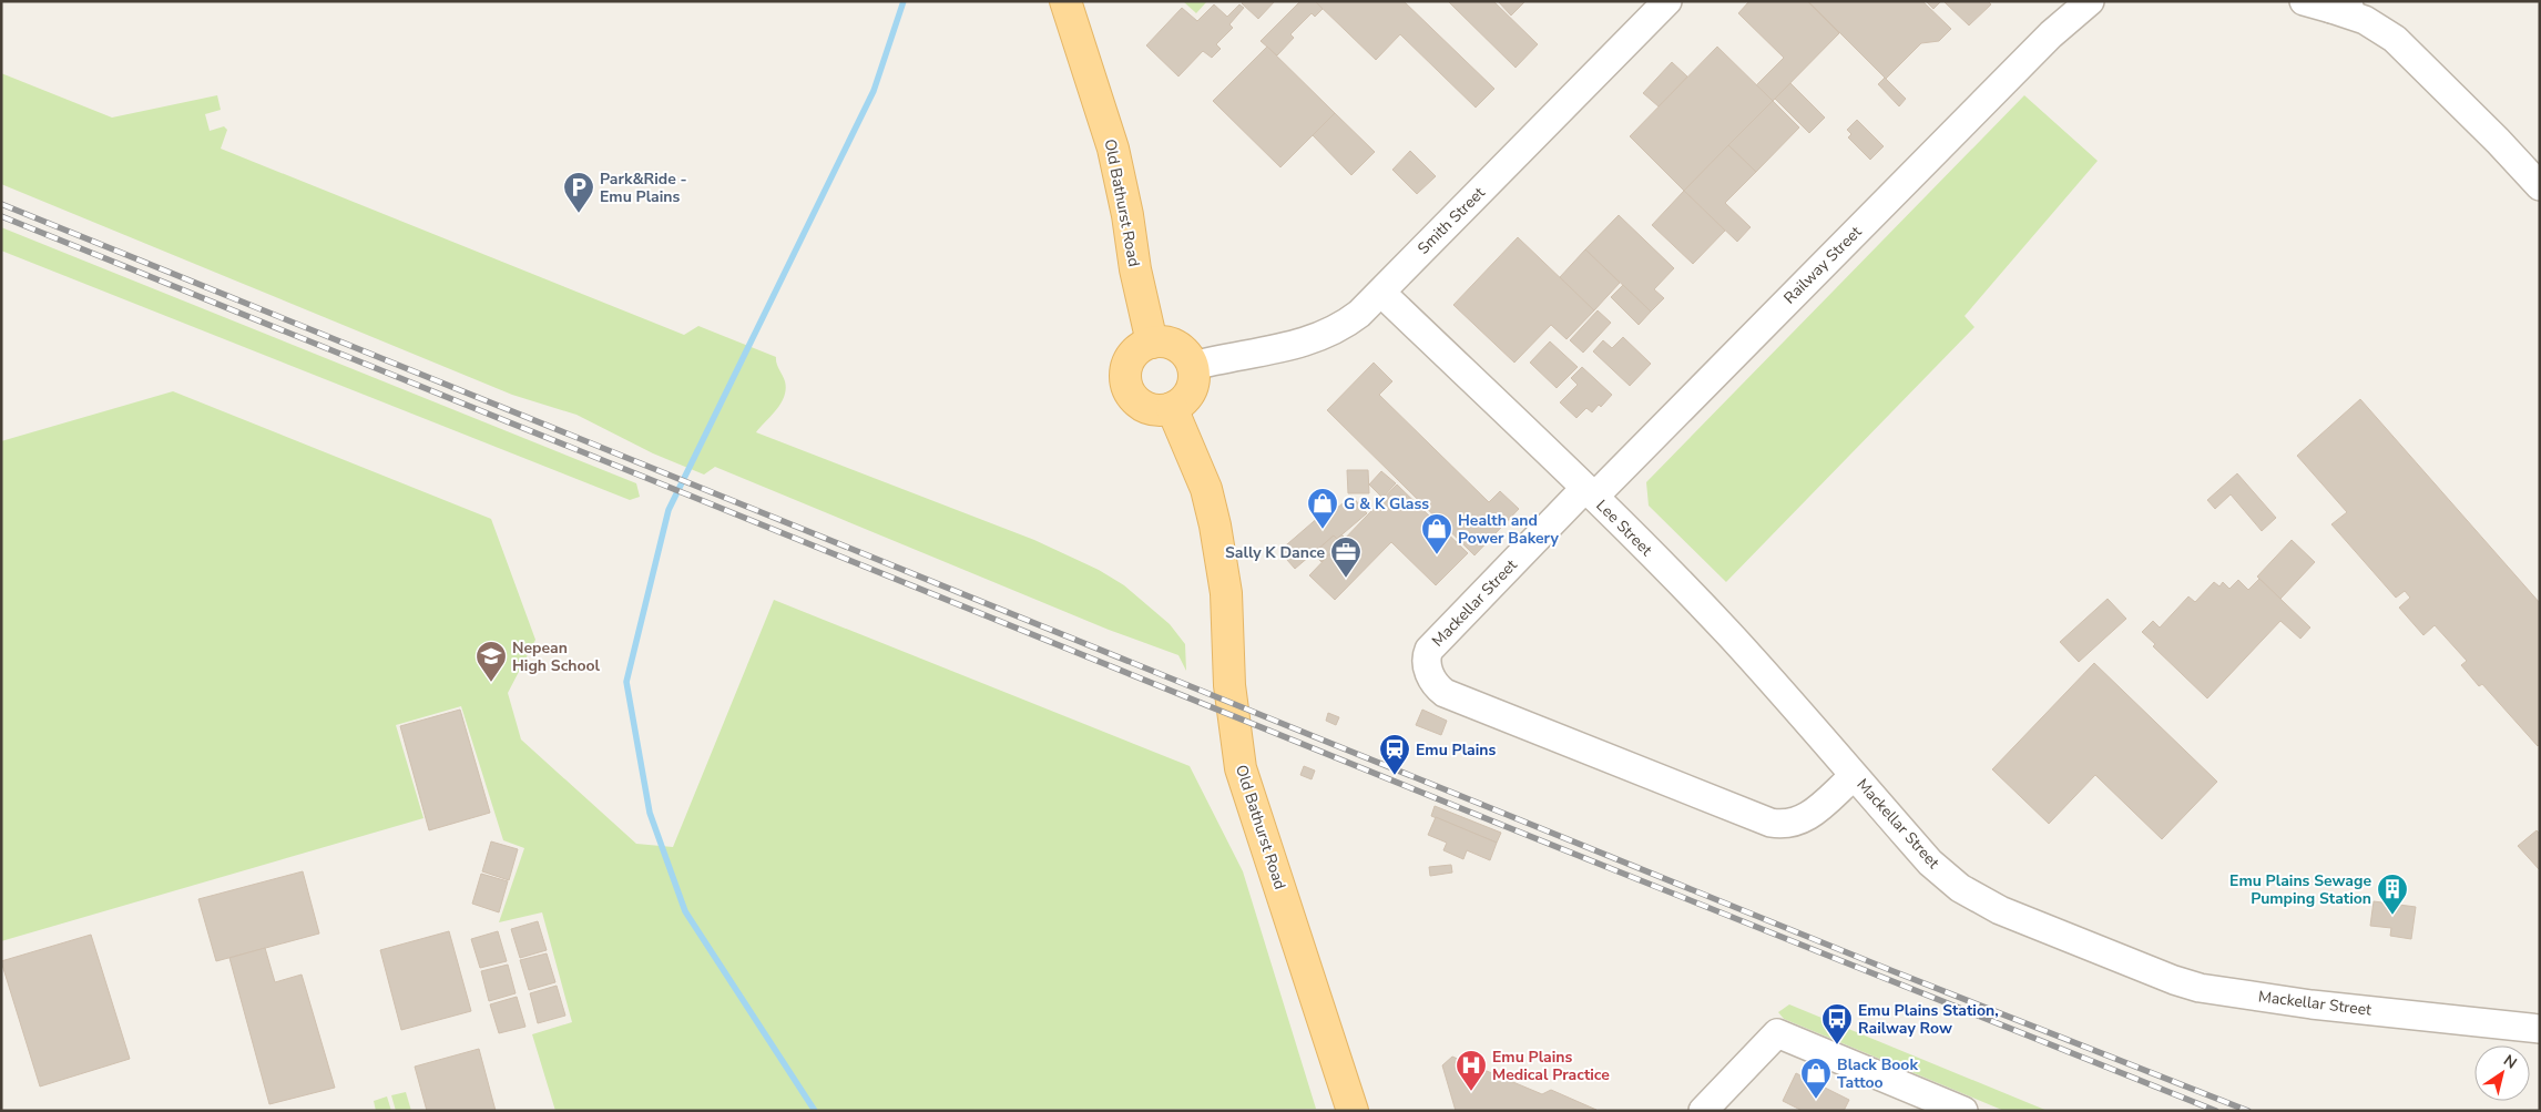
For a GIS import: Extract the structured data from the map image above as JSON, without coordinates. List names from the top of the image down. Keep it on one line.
{"streets":{"main road":["Old Bathurst Road"],"street":["Smith Street","Railway Street","Lee Street","Mackellar Street"]},"crossings":[["Old Bathurst Road","Smith Street"],["Smith Street","Lee Street"],["Railway Street","Lee Street"],["Railway Street","Mackellar Street"],["Lee Street","Mackellar Street"]],"places":{"parking":["Park&Ride - Emu Plains"],"shop":["G & K Glass","Health and Power Bakery","Black Book Tattoo"],"office":["Sally K Dance"],"school or university":["Nepean High School"],"station":["Emu Plains"],"building":["Emu Plains Sewage Pumping Station"],"bus stop":["Emu Plains Station, Railway Row"],"hospital":["Emu Plains Medical Practice"]},"north":"top right"}
